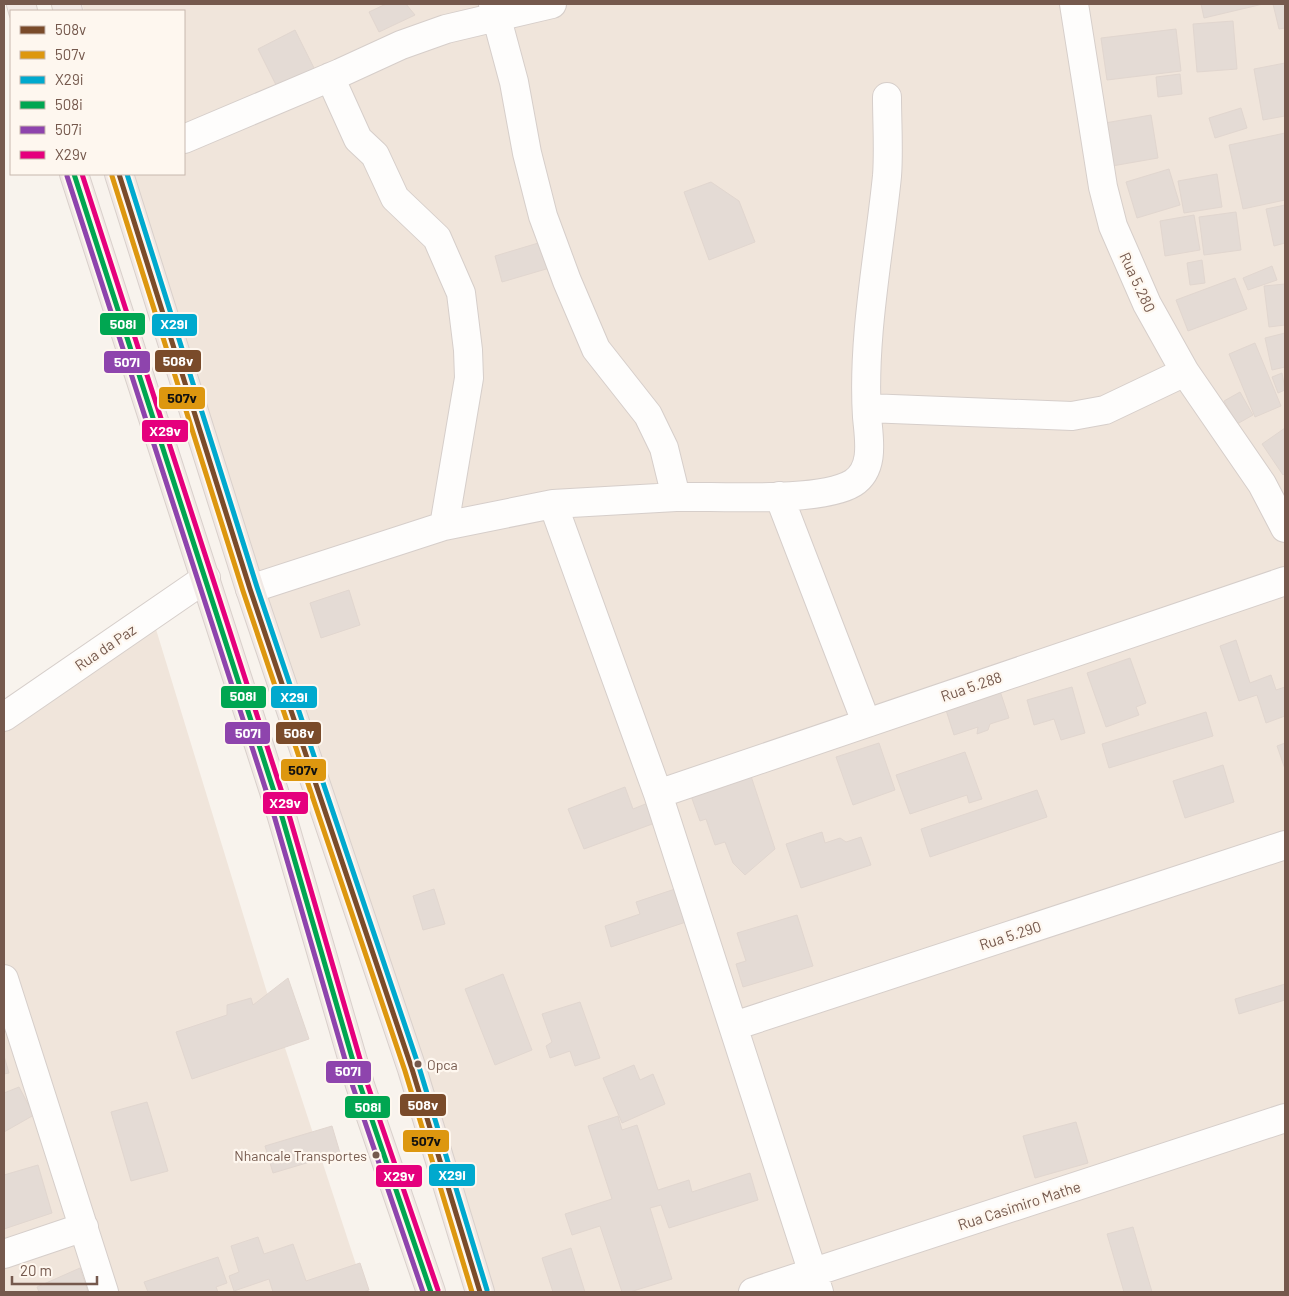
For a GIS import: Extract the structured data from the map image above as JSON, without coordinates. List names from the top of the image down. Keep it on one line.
{"streets":{"street":["Rua 5.280","Rua da Paz","Rua 5.288","Rua 5.290","Rua Casimiro Mathe"]},"places":["Opca","Nhancale Transportes"],"lines":["transit line 508v","transit line X29i","transit line 508i","transit line X29v","transit line 507v","transit line 507i"],"legend":["508v","507v","X29i","508i","507i","X29v"],"scale_bar":"20 m"}
